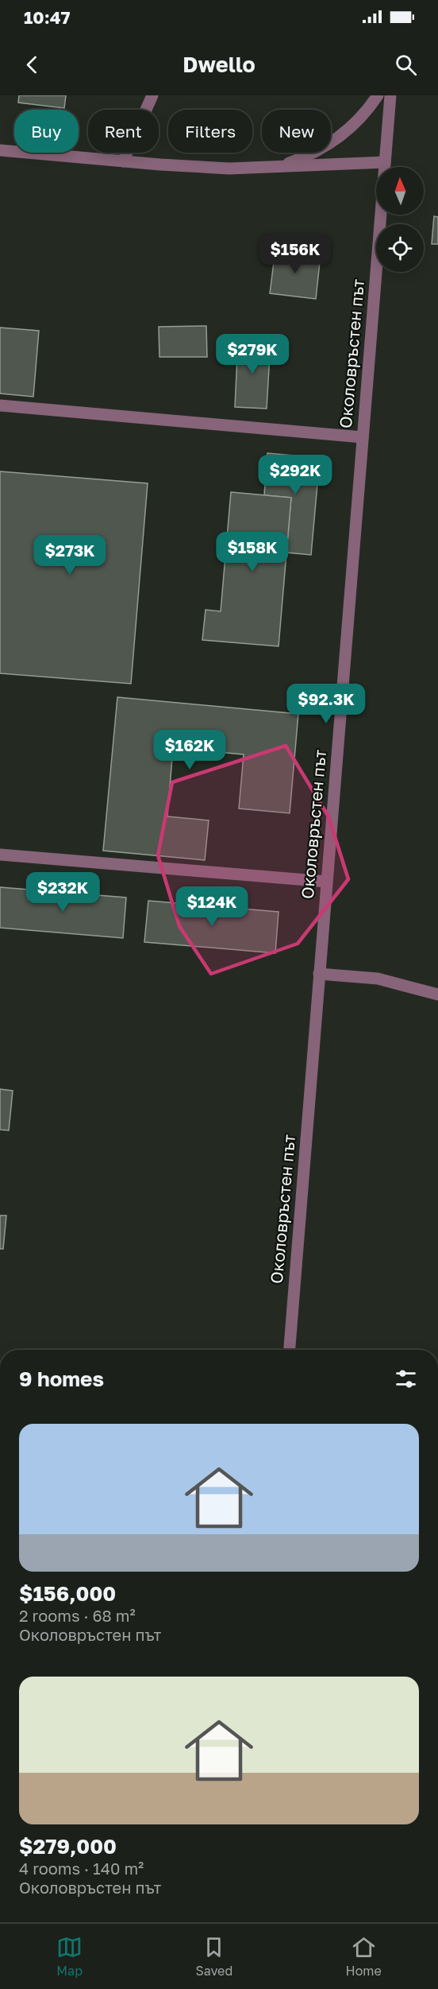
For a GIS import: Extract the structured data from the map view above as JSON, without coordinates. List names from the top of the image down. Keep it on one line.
{"streets":{"street":["Околовръстен път"]},"north":"top","page":{"status":"10:47","header":"Dwello","chip":["Buy","Rent","Filters","New"],"price":["$156K","$279K","$292K","$158K","$273K","$92.3K","$162K","$232K","$124K"],"heading":"9 homes","list":[{"name":"$156,000","note":"2 rooms · 68 m² · Околовръстен път"},{"name":"$279,000","note":"4 rooms · 140 m² · Околовръстен път"}],"tabs":["Map","Saved","Home"]}}
